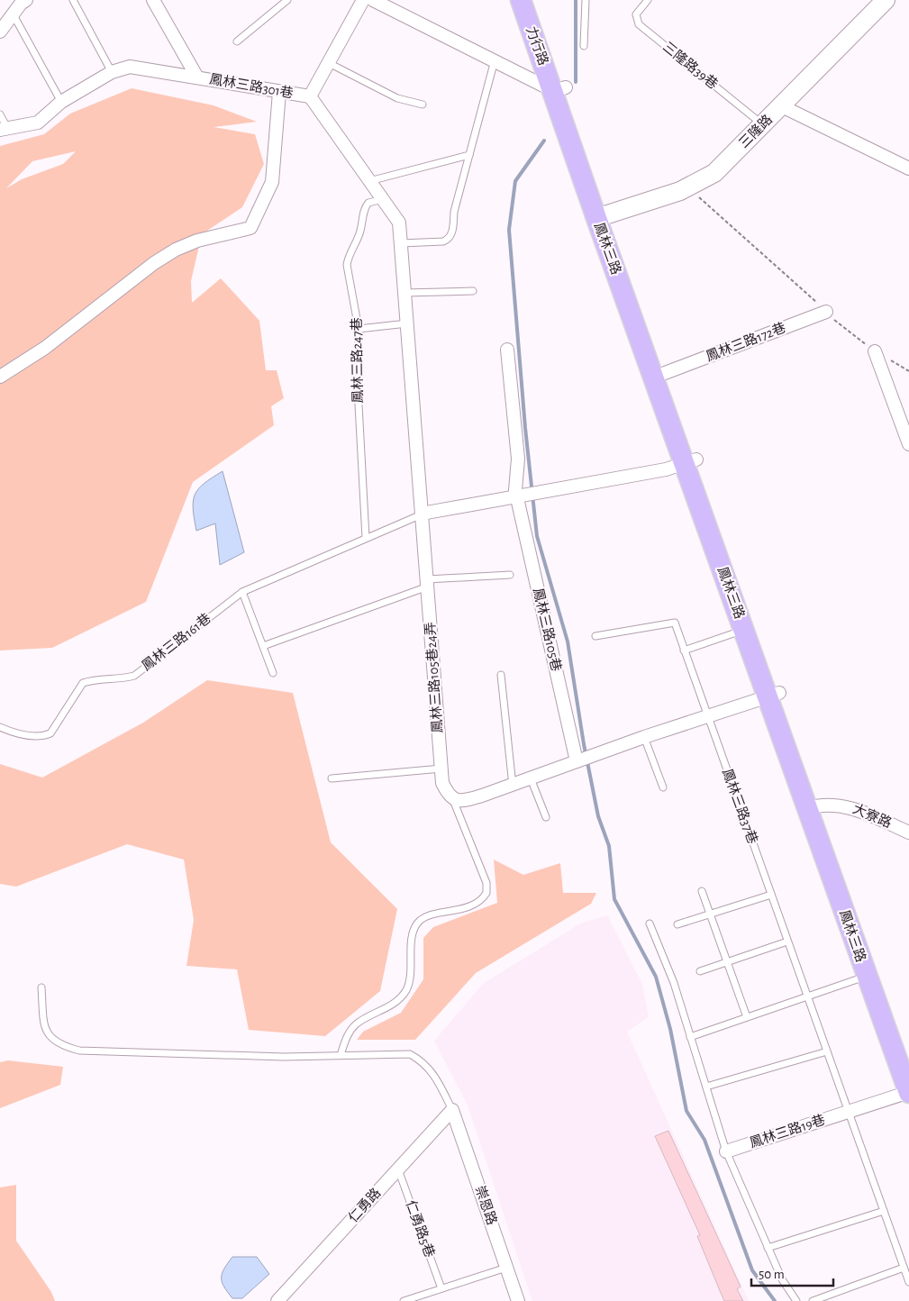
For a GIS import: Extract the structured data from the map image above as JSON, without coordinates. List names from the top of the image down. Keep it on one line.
{"streets":{"main road":["力行路","鳳林三路"],"street":["鳳林三路301巷","三隆路","鳳林三路172巷","鳳林三路105巷","鳳林三路105巷24弄","大寮路","鳳林三路19巷","仁勇路","崇恩路"],"lane":["三隆路39巷","鳳林三路247巷","鳳林三路161巷","鳳林三路37巷","仁勇路5巷"]},"crossings":[["力行路","鳳林三路"],["三隆路39巷","三隆路"],["三隆路","鳳林三路"],["鳳林三路","鳳林三路172巷"],["鳳林三路","大寮路"],["鳳林三路","鳳林三路19巷"],["鳳林三路247巷","鳳林三路161巷"],["仁勇路","崇恩路"],["仁勇路","仁勇路5巷"]],"scale_bar":"50 m"}
